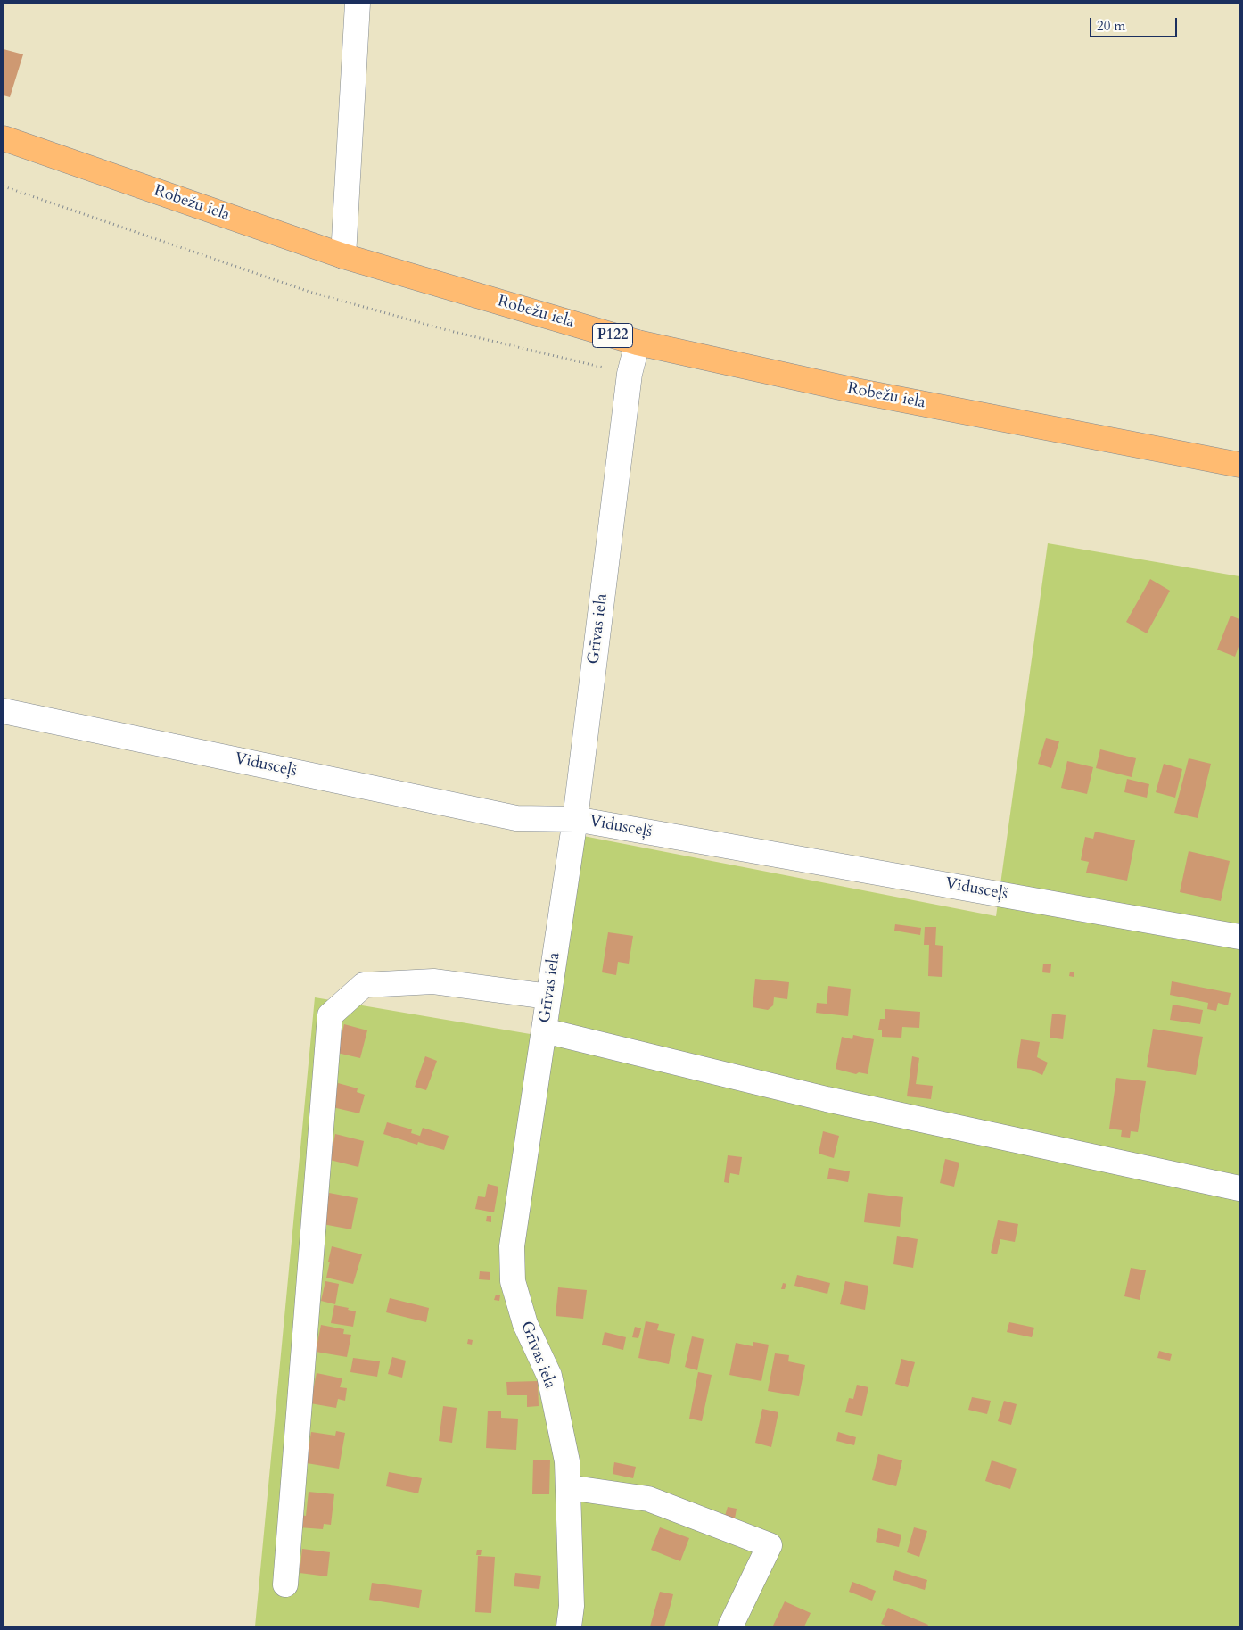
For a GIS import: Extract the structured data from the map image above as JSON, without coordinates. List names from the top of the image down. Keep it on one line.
{"streets":{"main road":["Robežu iela","P122"],"street":["Grīvas iela","Vidusceļš"]},"crossings":[["Robežu iela","Grīvas iela"],["Grīvas iela","Vidusceļš"]],"scale_bar":"20 m"}
